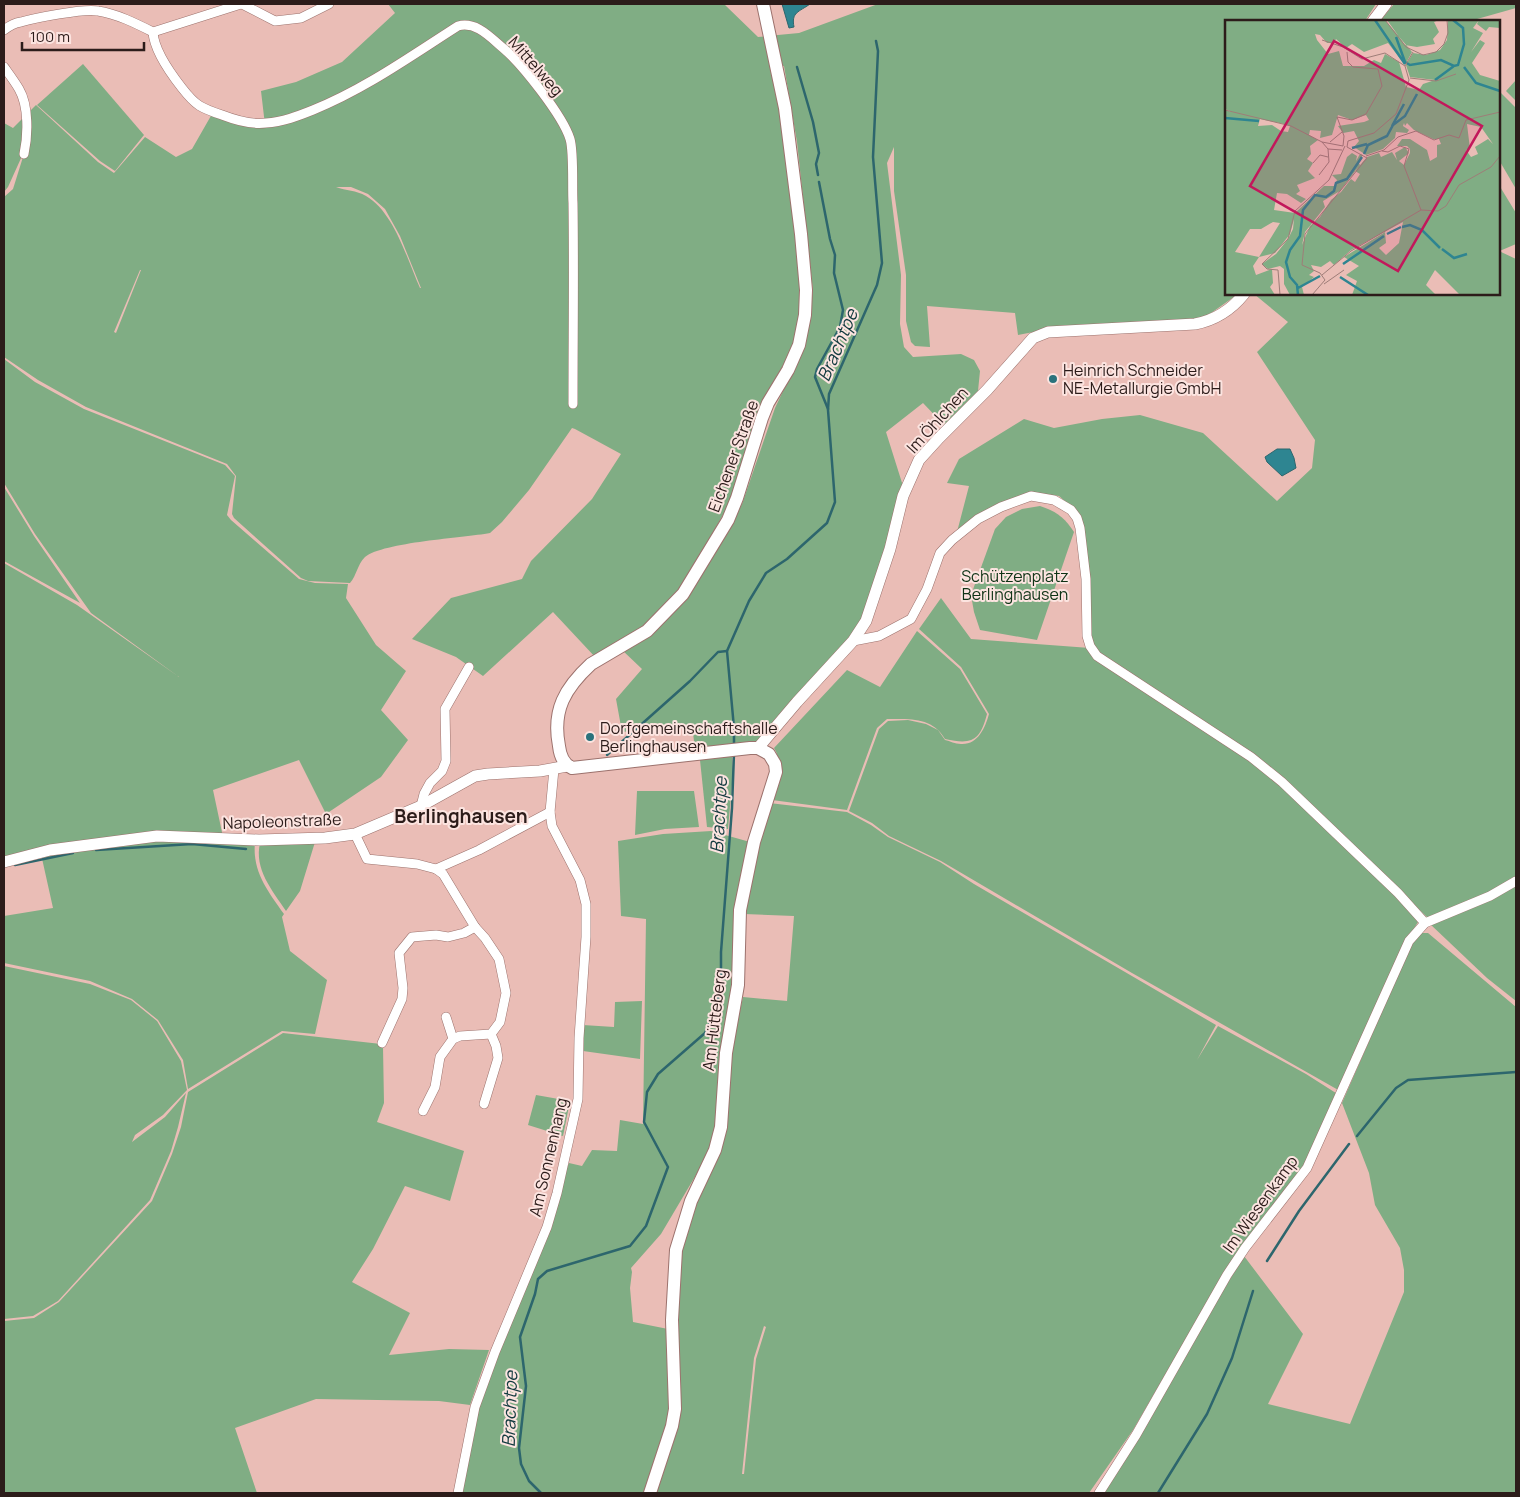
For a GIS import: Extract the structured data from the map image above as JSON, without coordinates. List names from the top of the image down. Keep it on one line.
{"streets":{"main road":["Eichener Straße","Napoleonstraße","Am Hütteberg"],"street":["Mittelweg","Im Öhlchen","Am Sonnenhang","Im Wiesenkamp"]},"crossings":[["Im Öhlchen","Napoleonstraße"],["Im Öhlchen","Am Hütteberg"],["Eichener Straße","Napoleonstraße"],["Napoleonstraße","Am Hütteberg"],["Napoleonstraße","Am Sonnenhang"]],"districts":["Berlinghausen"],"water":["Brachtpe"],"parks":["Schützenplatz Berlinghausen"],"places":["Heinrich Schneider NE-Metallurgie GmbH","Dorfgemeinschaftshalle Berlinghausen"],"scale_bar":"100 m"}
